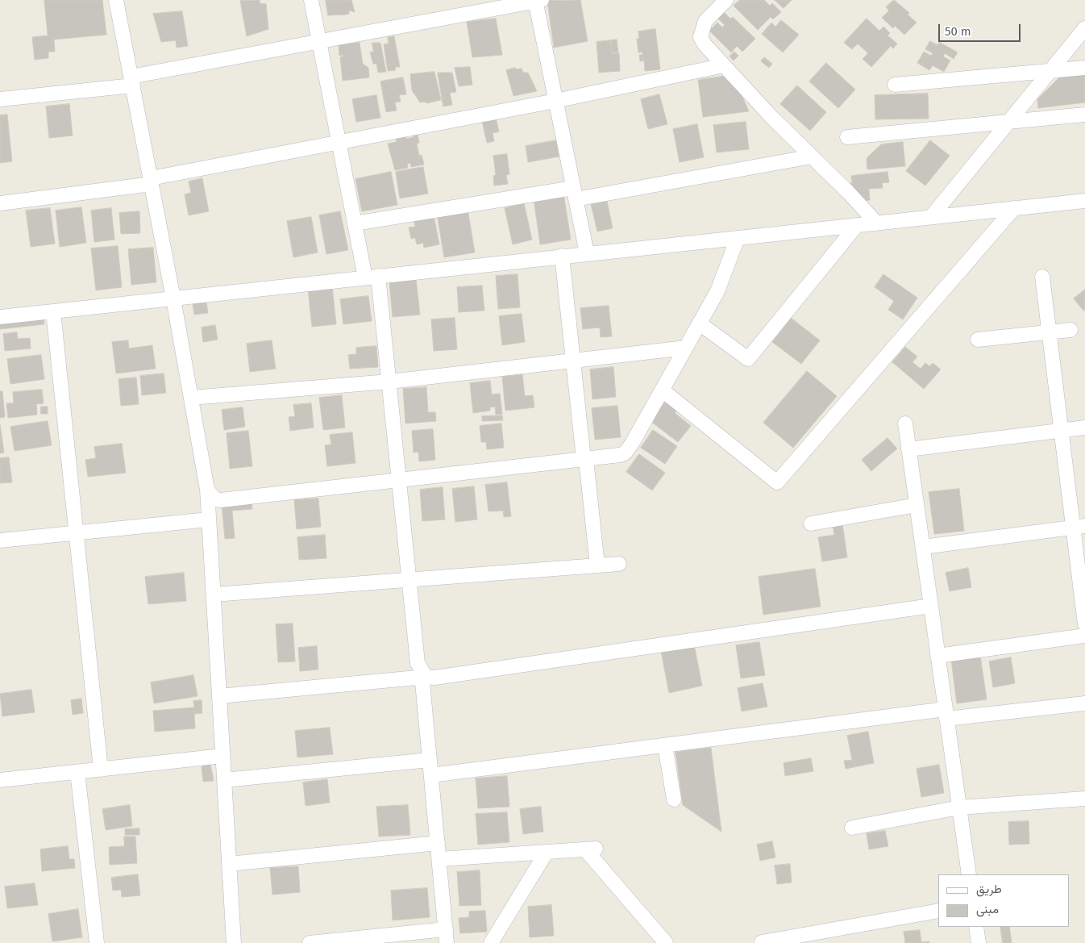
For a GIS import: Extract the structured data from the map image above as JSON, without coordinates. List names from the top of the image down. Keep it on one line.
{"legend":["طريق","مبنى"],"scale_bar":"50 m"}
